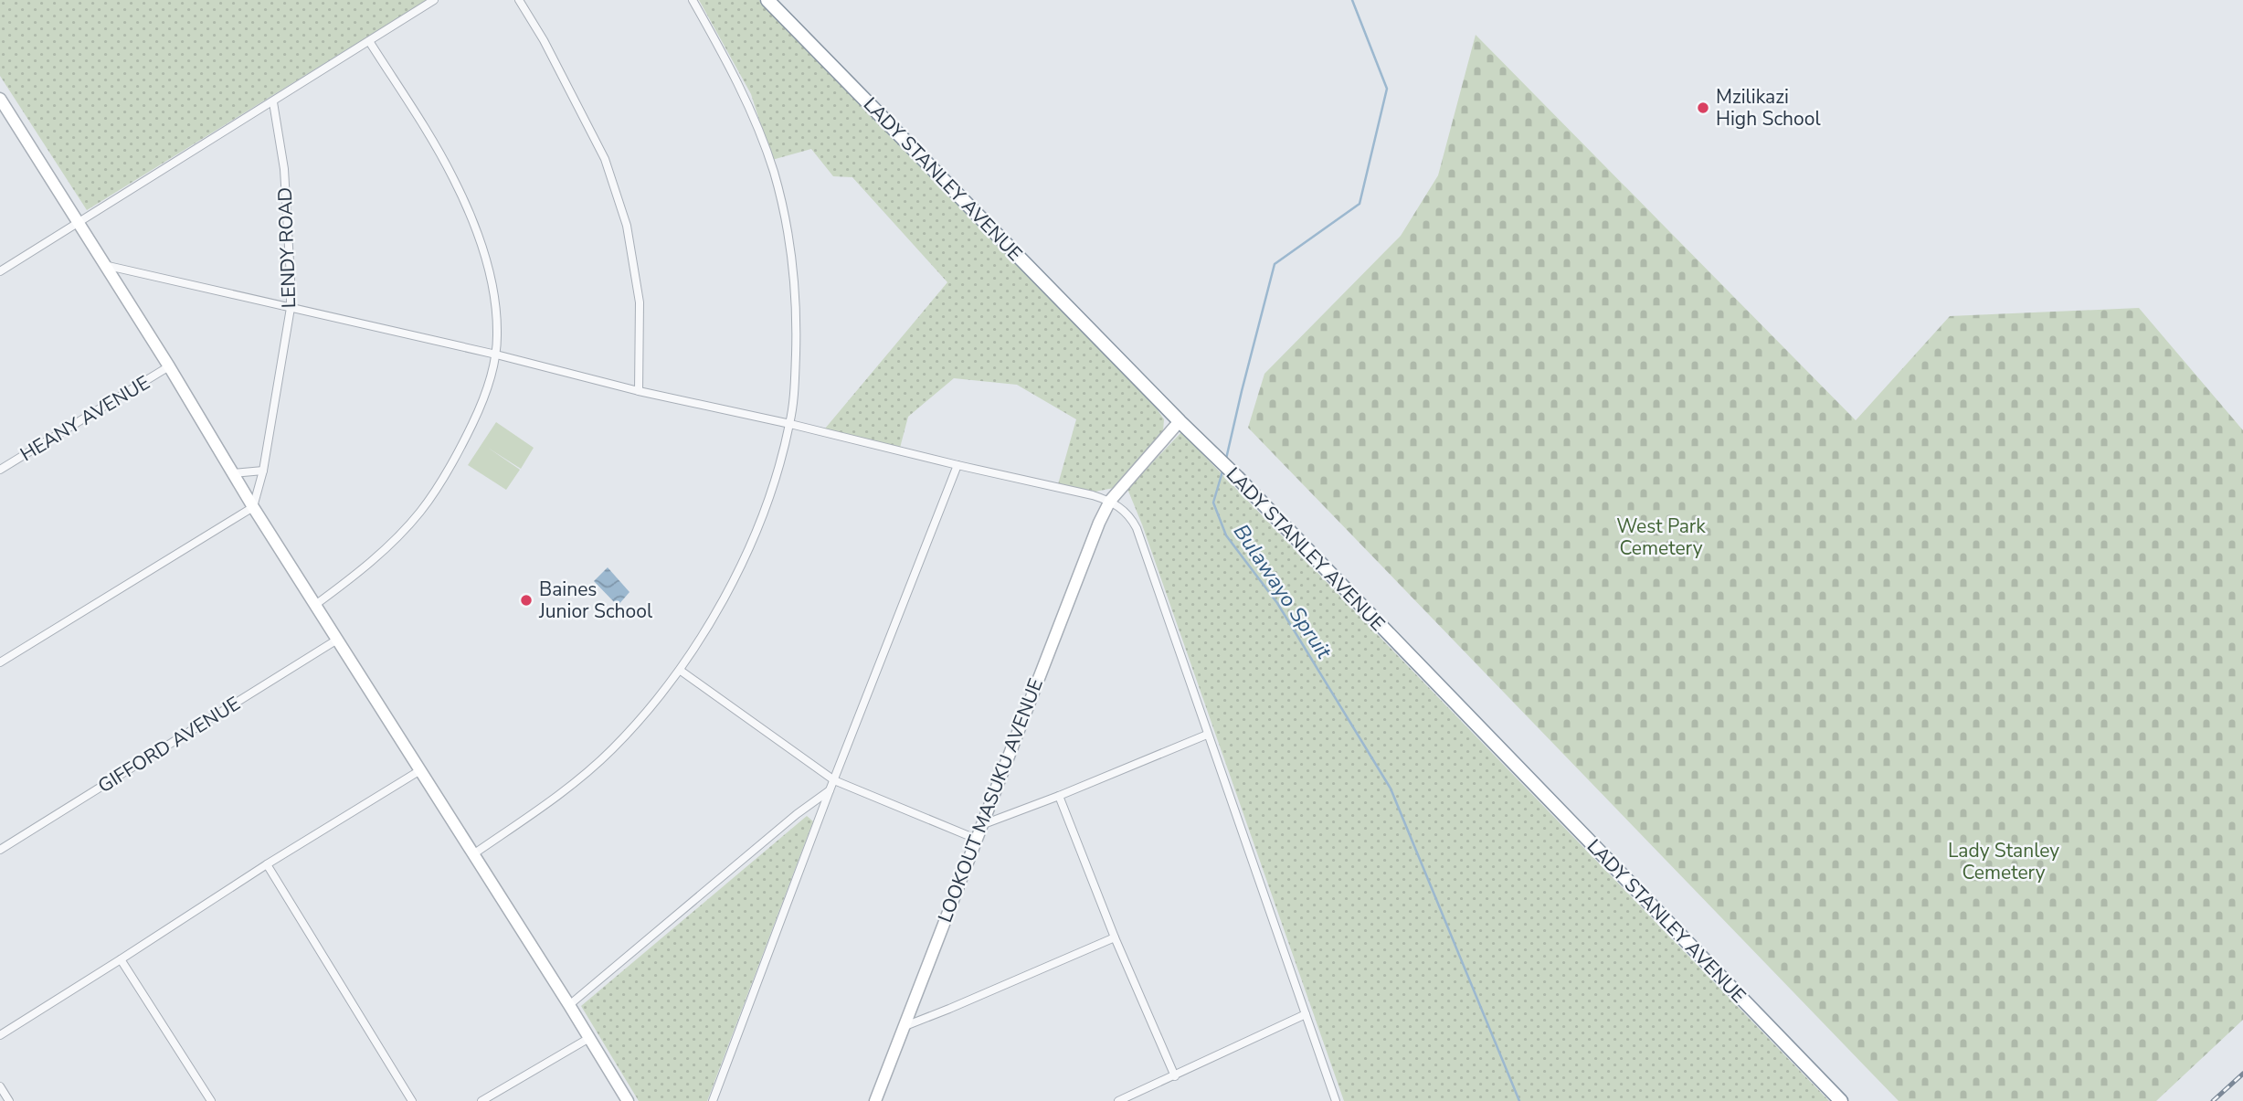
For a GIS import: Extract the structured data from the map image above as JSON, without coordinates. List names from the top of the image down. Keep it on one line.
{"streets":{"highway":["LADY STANLEY AVENUE"],"street":["LENDY ROAD","HEANY AVENUE","GIFFORD AVENUE","LOOKOUT MASUKU AVENUE"]},"crossings":[["LADY STANLEY AVENUE","LOOKOUT MASUKU AVENUE"]],"water":["Bulawayo Spruit"],"parks":["West Park Cemetery","Lady Stanley Cemetery"],"places":["Mzilikazi High School","Baines Junior School"]}
